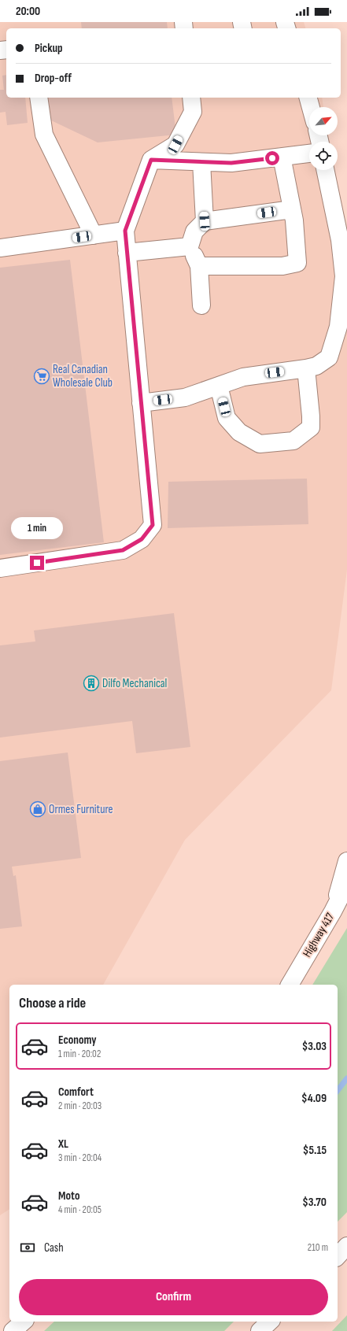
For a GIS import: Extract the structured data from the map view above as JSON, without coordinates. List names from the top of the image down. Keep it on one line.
{"streets":{"main road":["Highway 417"]},"places":{"supermarket":["Real Canadian Wholesale Club"],"building":["Dilfo Mechanical"],"shop":["Ormes Furniture"]},"north":"top right","page":{"status":"20:00","banner":["Pickup","Drop-off"],"bubble":"1 min","heading":"Choose a ride","list":[{"name":"Economy","note":"1 min · 20:02","value":"$3.03"},{"name":"Comfort","note":"2 min · 20:03","value":"$4.09"},{"name":"XL","note":"3 min · 20:04","value":"$5.15"},{"name":"Moto","note":"4 min · 20:05","value":"$3.70"}],"pay":["Cash","210 m"],"buttons":"Confirm"}}
